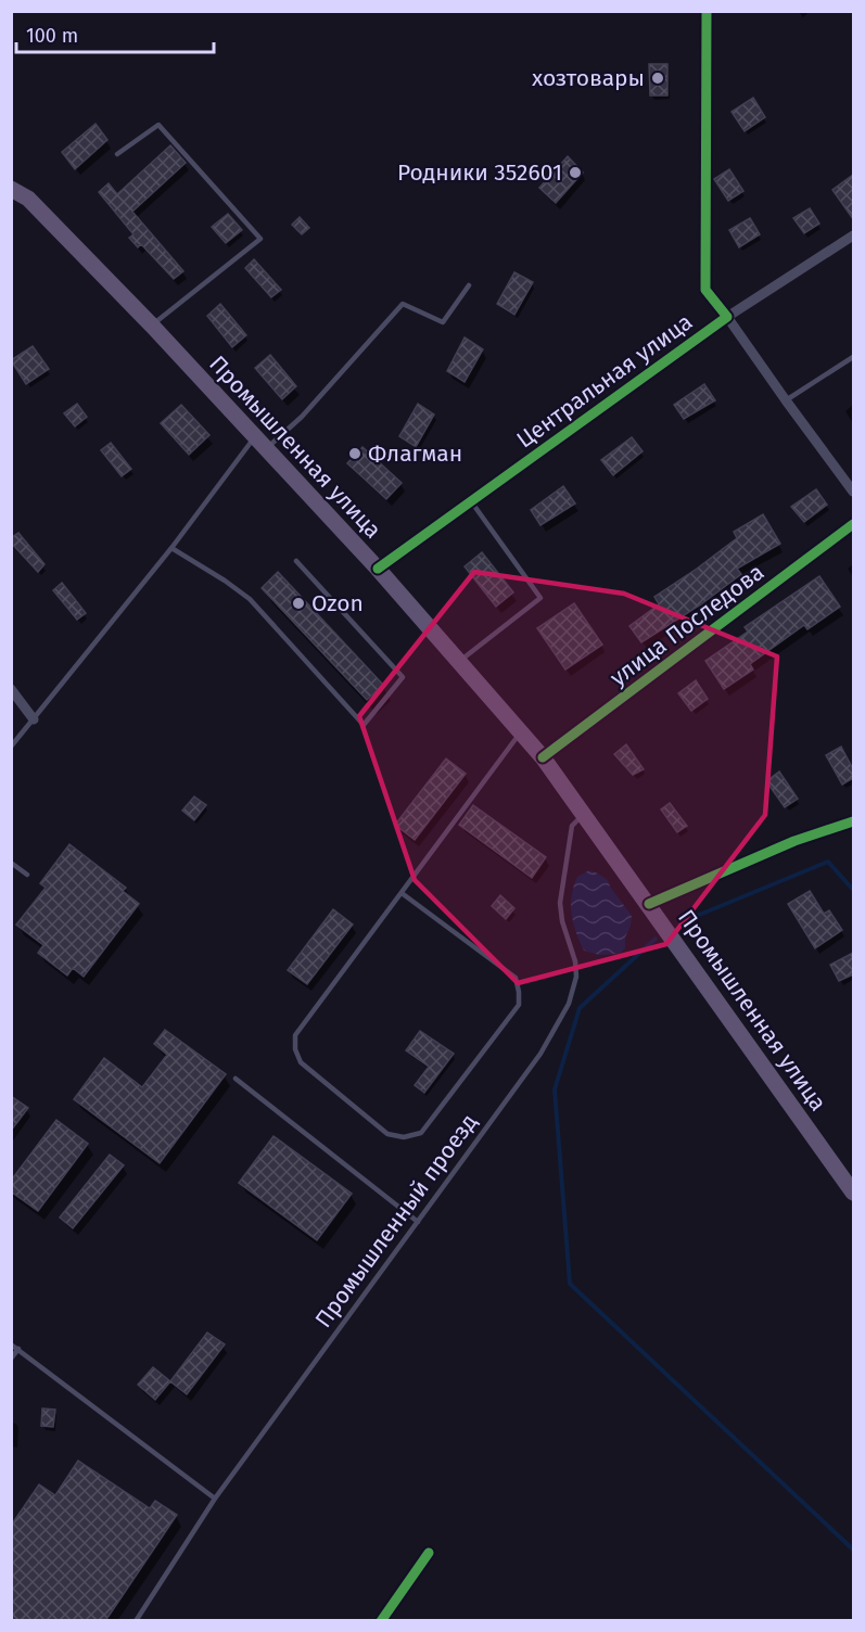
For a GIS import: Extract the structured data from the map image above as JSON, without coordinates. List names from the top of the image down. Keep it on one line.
{"streets":{"main road":["Промышленная улица"],"street":["Центральная улица","улица Последова"],"lane":["Промышленный проезд"]},"crossings":[["Центральная улица","Промышленная улица"],["Промышленная улица","улица Последова"],["Промышленная улица","Промышленный проезд"]],"places":["хозтовары","Родники 352601","Флагман","Ozon"],"scale_bar":"100 m"}
